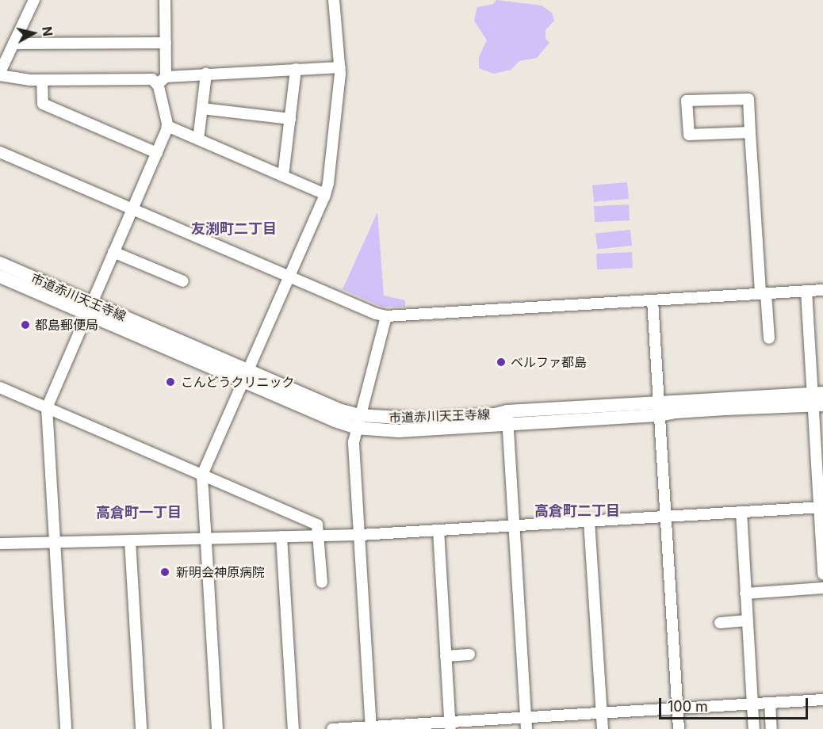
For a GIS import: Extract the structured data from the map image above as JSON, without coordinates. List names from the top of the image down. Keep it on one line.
{"streets":{"main road":["市道赤川天王寺線"]},"districts":["友渕町二丁目","高倉町二丁目","高倉町一丁目"],"places":["都島郵便局","ベルファ都島","こんどうクリニック","新明会神原病院"],"scale_bar":"100 m","north":"right"}
